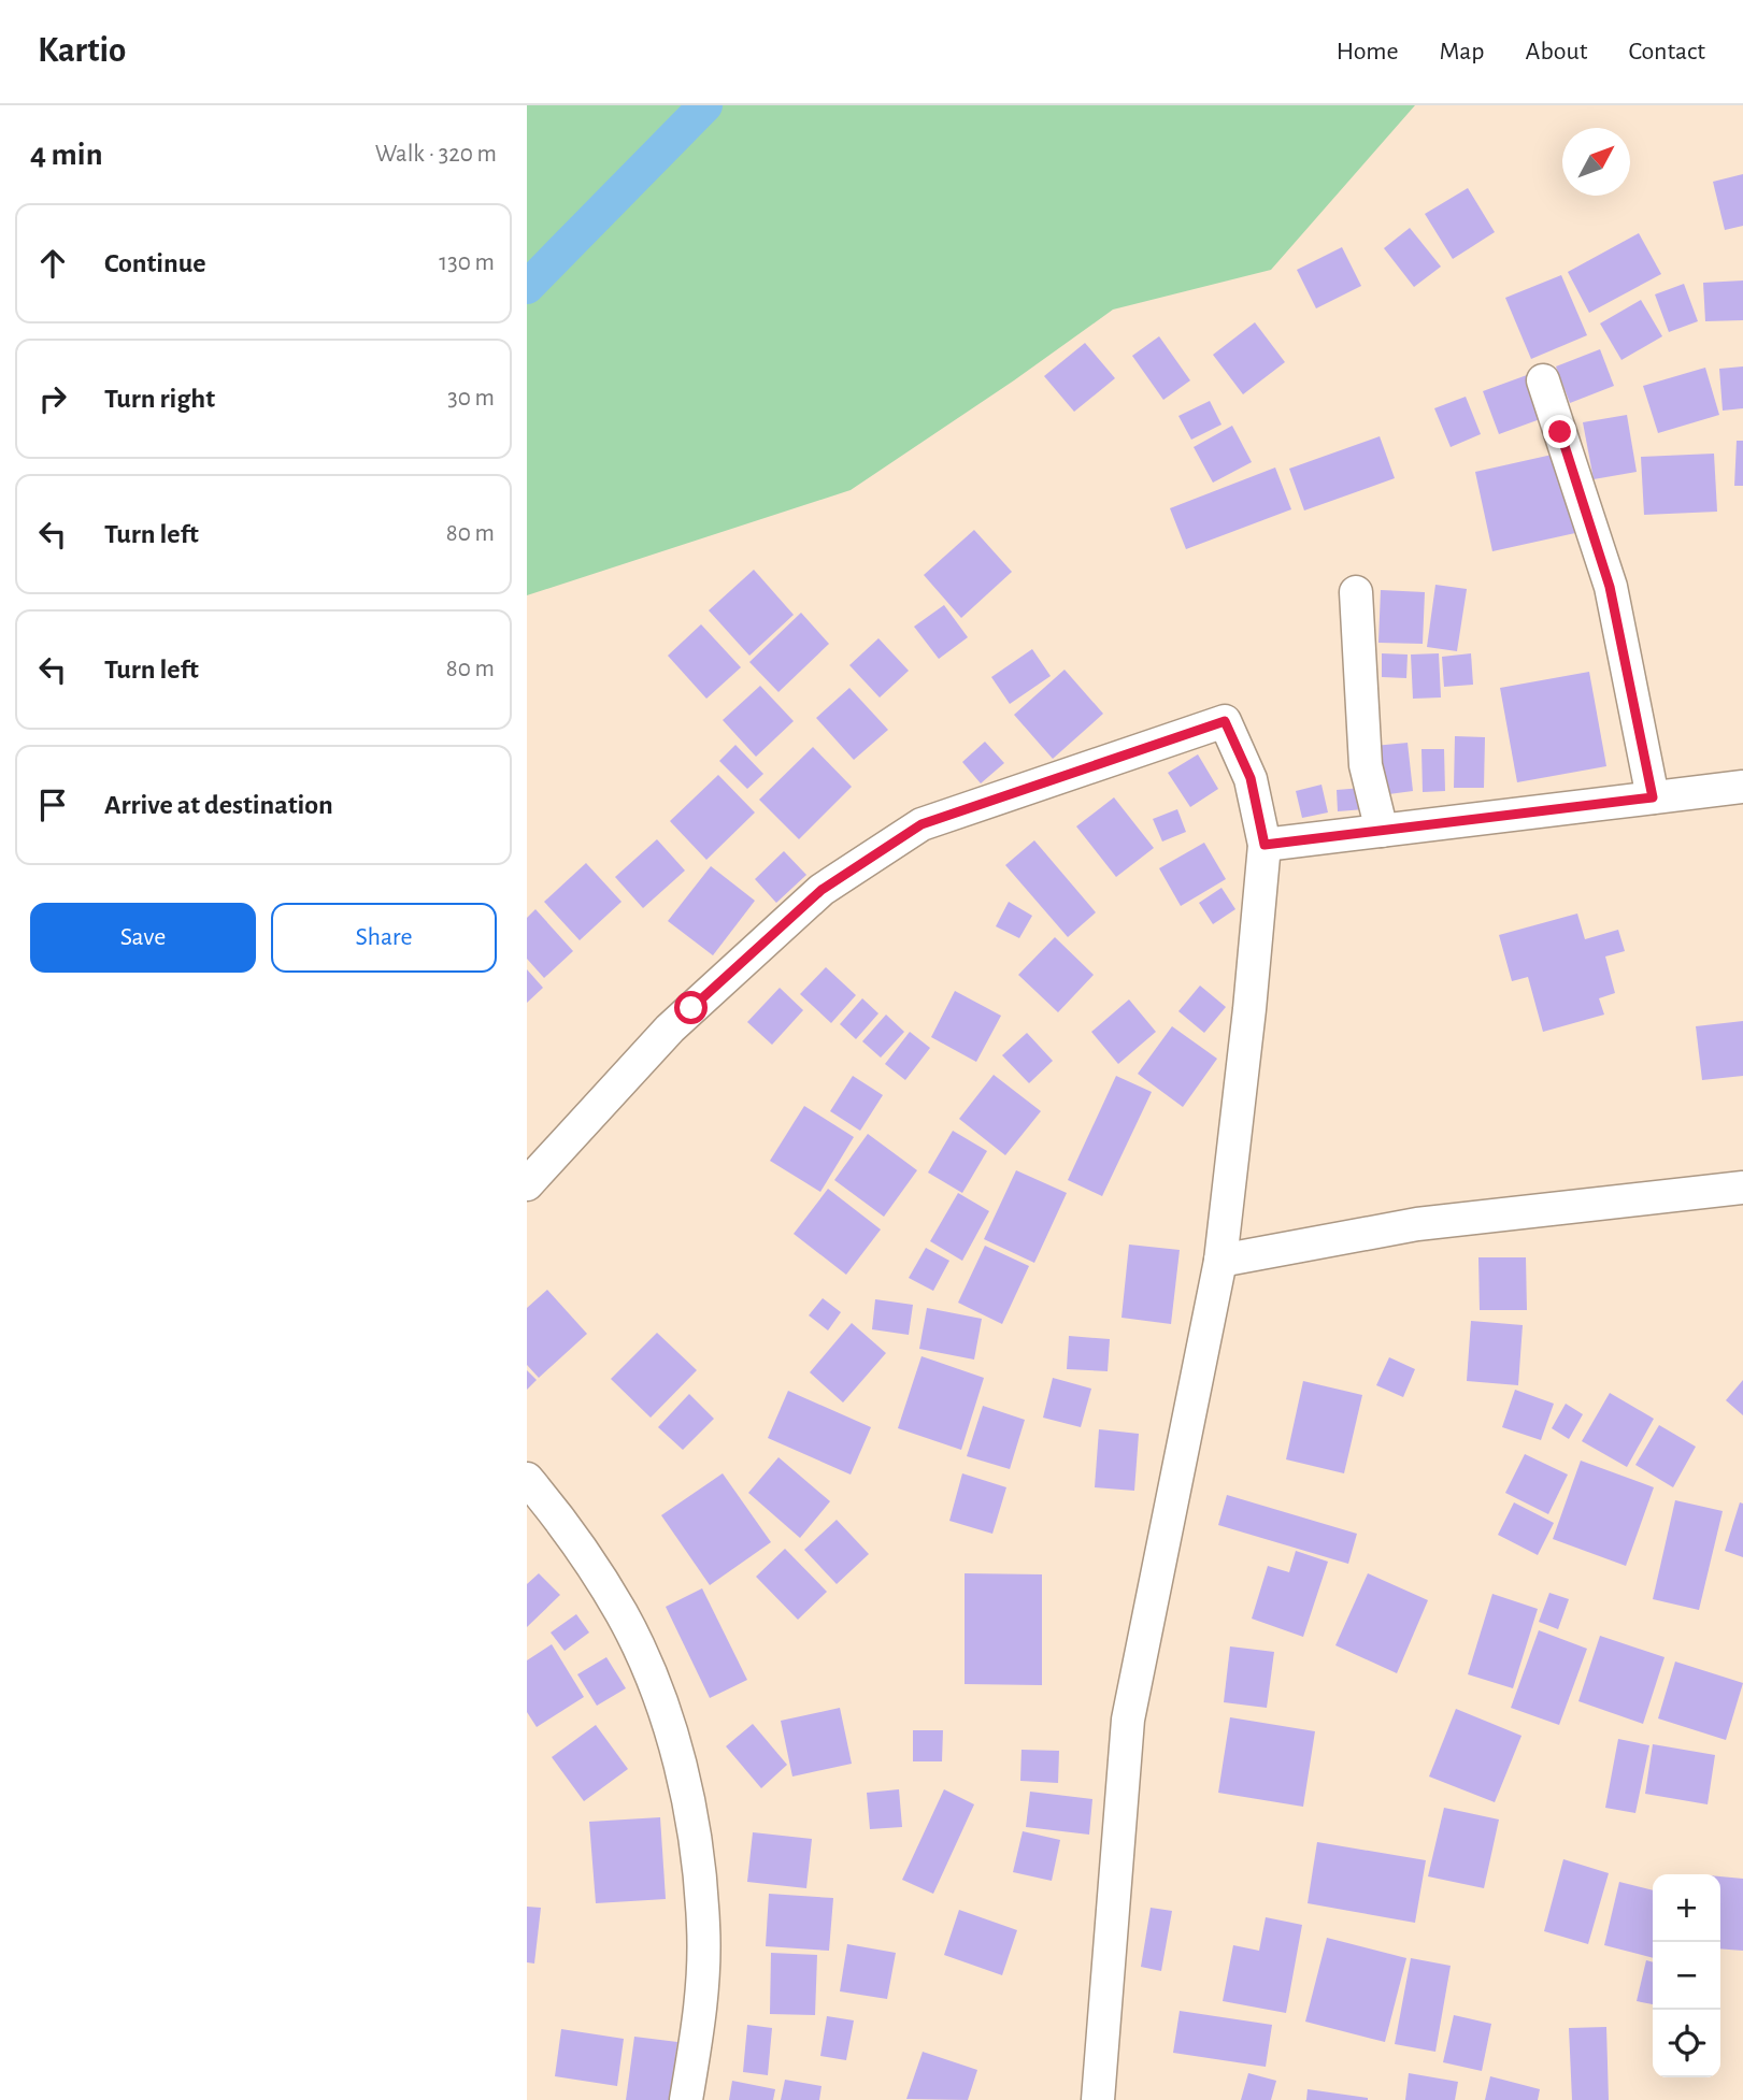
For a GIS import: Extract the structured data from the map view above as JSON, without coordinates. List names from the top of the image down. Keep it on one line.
{"north":"top right","page":{"header":"Kartio","nav":["Home","Map","About","Contact"],"heading":["4 min","Walk · 320 m"],"list":[["Continue","130 m"],["Turn right","30 m"],["Turn left","80 m"],["Turn left","80 m"],"Arrive at destination"],"buttons":["Save","Share"],"map_buttons":["+","−"]}}
